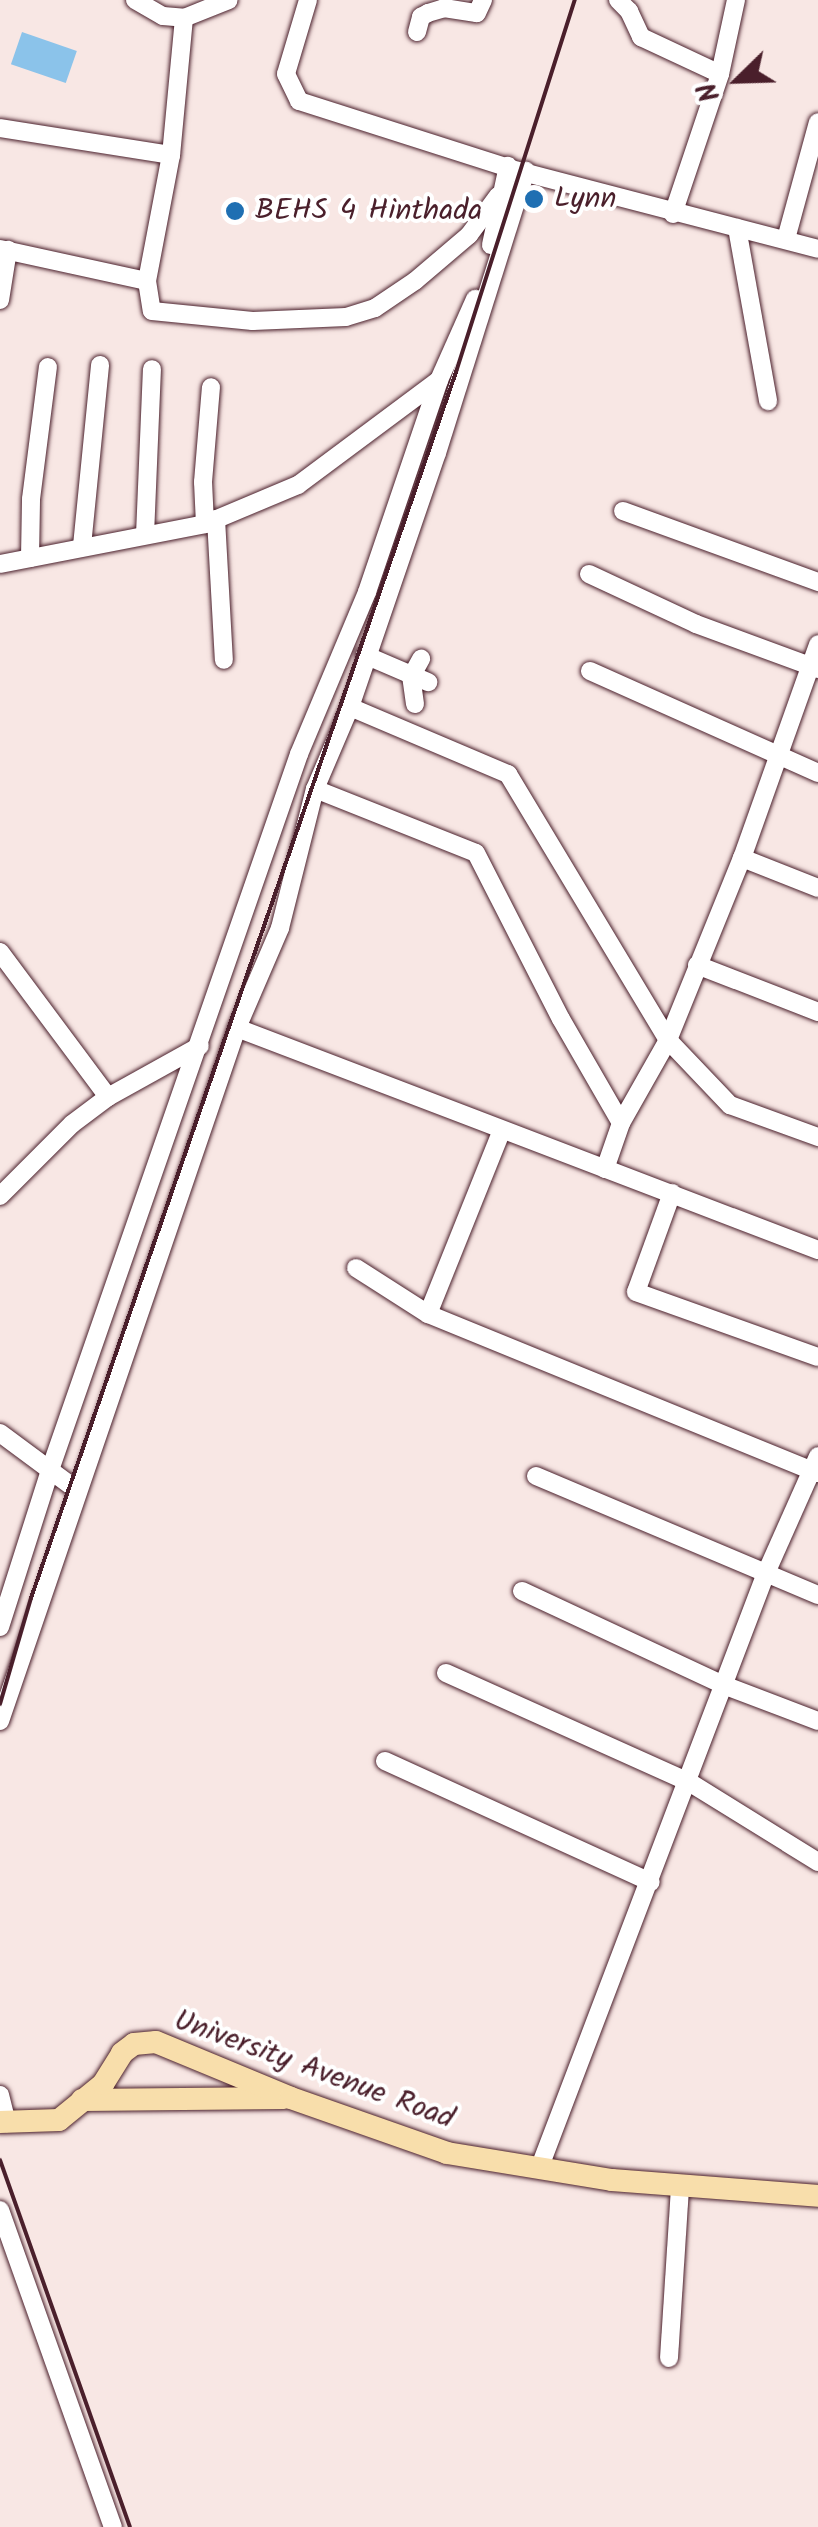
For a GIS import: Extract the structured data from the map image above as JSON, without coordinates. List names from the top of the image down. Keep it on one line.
{"streets":{"main road":["University Avenue Road"]},"places":["Lynn","BEHS 4 Hinthada"],"north":"bottom left"}
